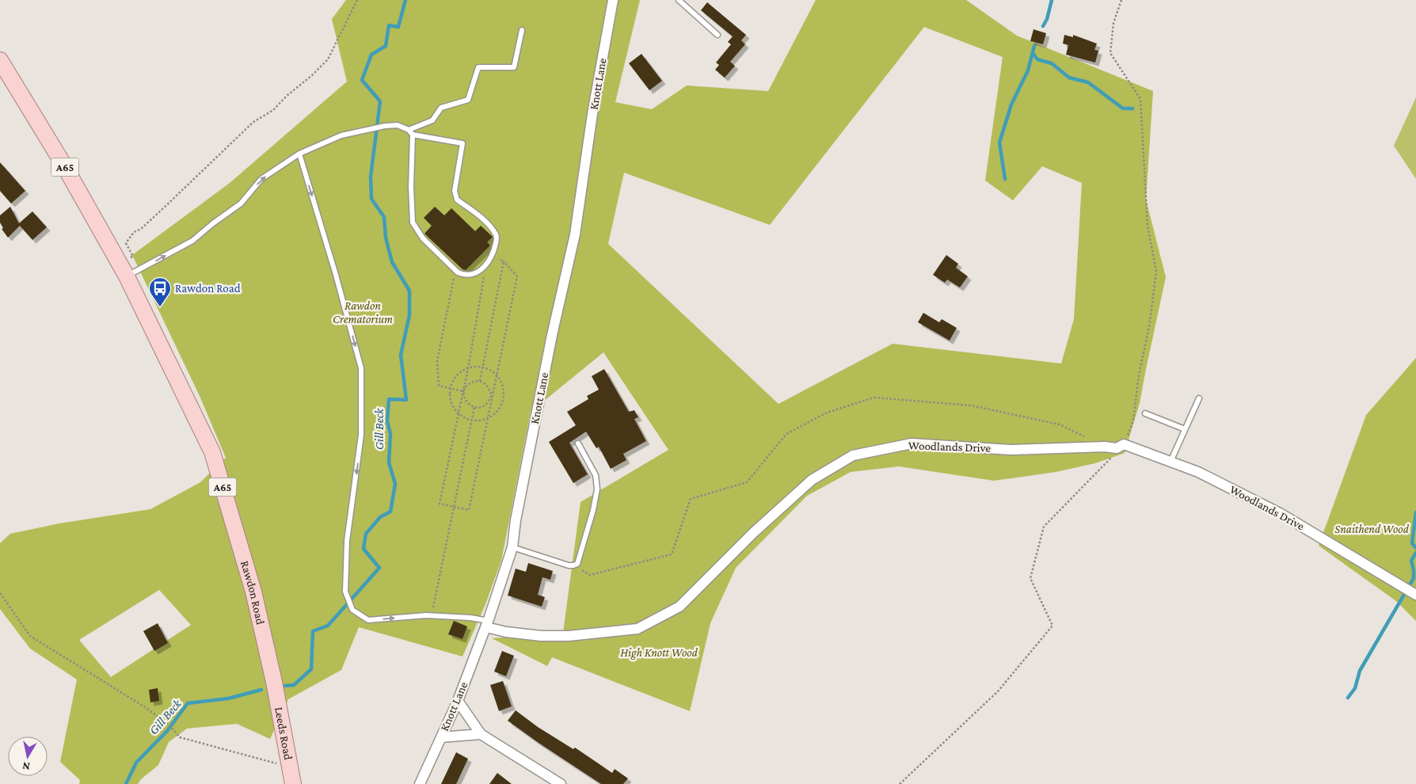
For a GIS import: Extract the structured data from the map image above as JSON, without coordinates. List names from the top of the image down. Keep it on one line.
{"streets":{"main road":["A65","Rawdon Road","Leeds Road"],"street":["Knott Lane","Woodlands Drive"]},"crossings":[["Knott Lane","Woodlands Drive"],["Rawdon Road","Leeds Road"]],"water":["Gill Beck"],"parks":["Rawdon Crematorium","Snaithend Wood","High Knott Wood"],"places":{"bus stop":["Rawdon Road"]},"north":"bottom"}
